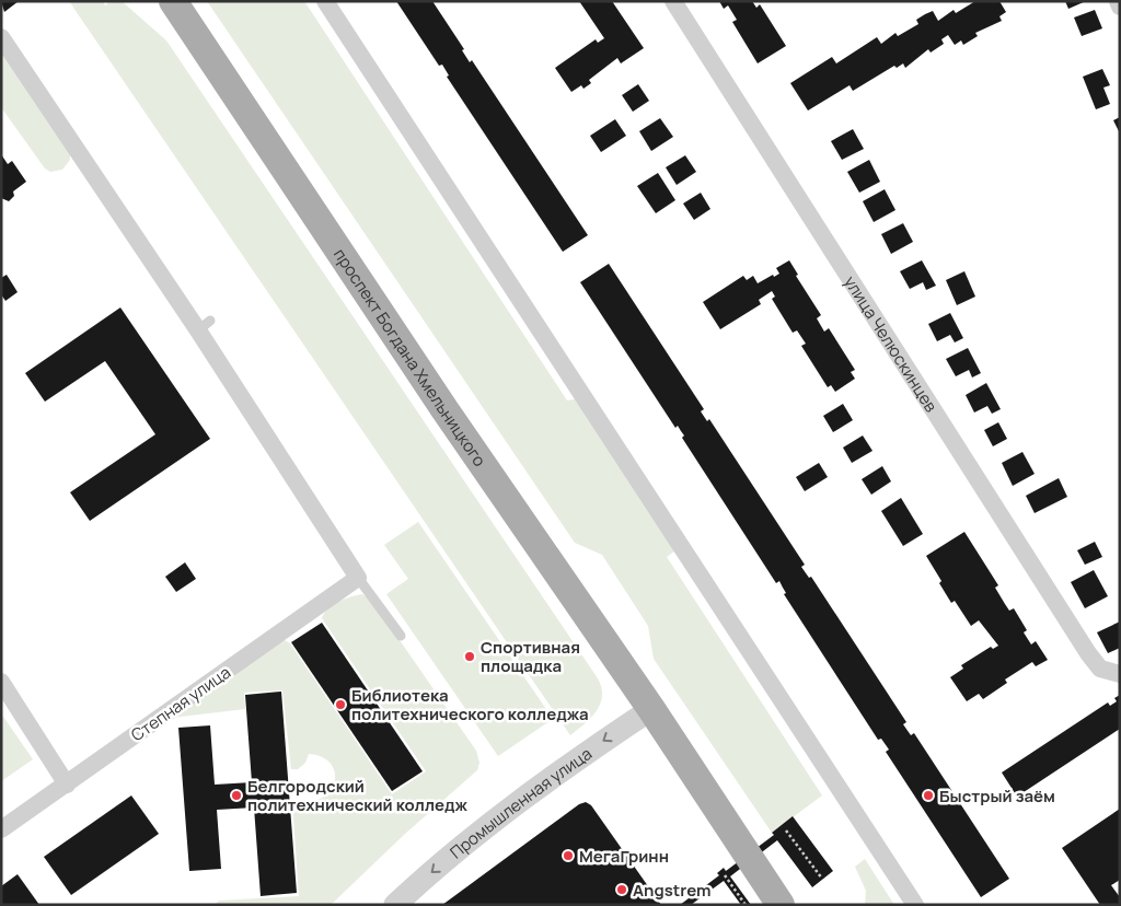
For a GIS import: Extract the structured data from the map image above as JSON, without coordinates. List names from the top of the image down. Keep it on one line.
{"streets":{"main road":["проспект Богдана Хмельницкого"],"street":["улица Челюскинцев","Степная улица","Промышленная улица"]},"crossings":[["проспект Богдана Хмельницкого","Промышленная улица"]],"one_way":["Промышленная улица"],"places":["Спортивная площадка","Библиотека политехнического колледжа","Белгородский политехнический колледж","Быстрый заём","МегаГринн","Angstrem"]}
